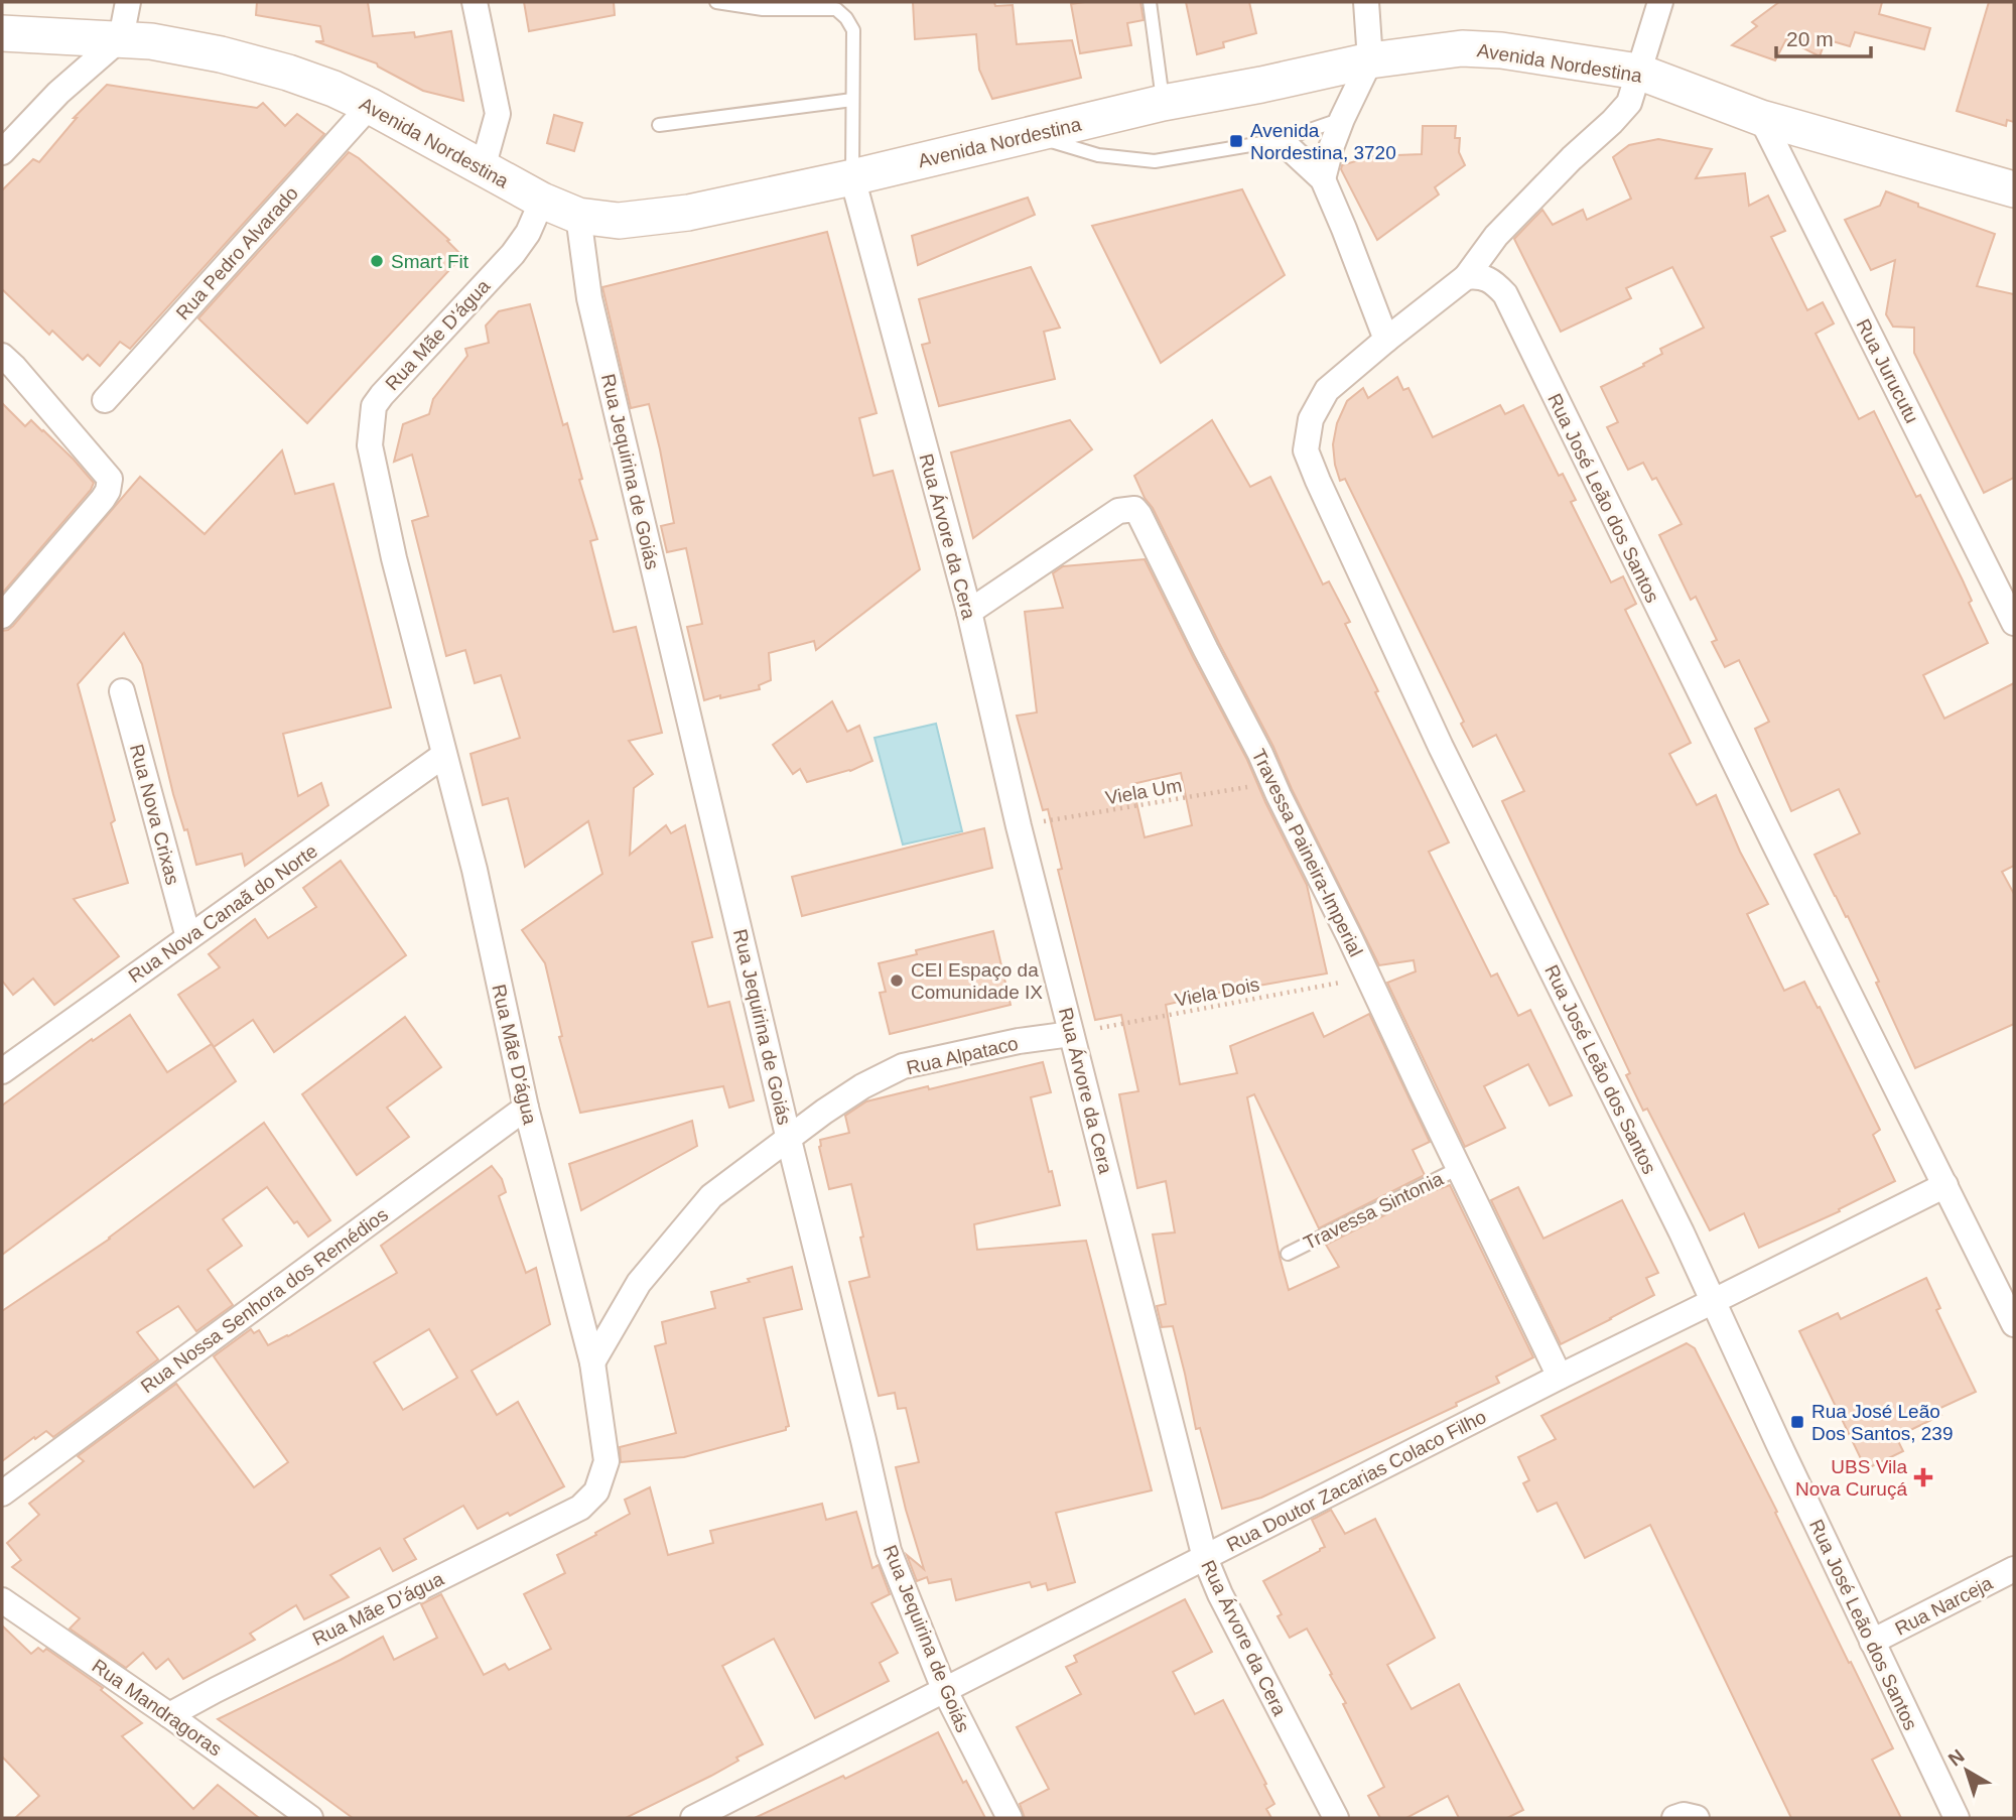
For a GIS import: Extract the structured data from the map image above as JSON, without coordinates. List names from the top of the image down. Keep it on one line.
{"streets":{"main road":["Avenida Nordestina"],"street":["Rua Pedro Alvarado","Rua Mãe D'água","Rua Jurucutu","Rua Jequirina de Goiás","Rua José Leão dos Santos","Rua Árvore da Cera","Rua Nova Crixas","Travessa Paineira-Imperial","Rua Nova Canaã do Norte","Rua Alpataco","Rua Nossa Senhora dos Remédios","Rua Doutor Zacarias Colaco Filho","Rua Narceja","Rua Mandragoras"],"lane":["Travessa Sintonia"],"path":["Viela Um","Viela Dois"]},"crossings":[["Avenida Nordestina","Rua Pedro Alvarado"],["Avenida Nordestina","Rua Mãe D'água"],["Avenida Nordestina","Rua Jurucutu"],["Avenida Nordestina","Rua Jequirina de Goiás"],["Avenida Nordestina","Rua Árvore da Cera"],["Rua Mãe D'água","Rua Nova Canaã do Norte"],["Rua Mãe D'água","Rua Alpataco"],["Rua Mãe D'água","Rua Nossa Senhora dos Remédios"],["Rua Mãe D'água","Rua Mandragoras"],["Rua Jequirina de Goiás","Rua Alpataco"],["Rua Jequirina de Goiás","Rua Doutor Zacarias Colaco Filho"],["Rua José Leão dos Santos","Rua Doutor Zacarias Colaco Filho"],["Rua José Leão dos Santos","Rua Narceja"],["Rua Árvore da Cera","Viela Um"],["Rua Árvore da Cera","Travessa Paineira-Imperial"],["Rua Árvore da Cera","Viela Dois"],["Rua Árvore da Cera","Rua Alpataco"],["Rua Árvore da Cera","Rua Doutor Zacarias Colaco Filho"],["Viela Um","Travessa Paineira-Imperial"],["Rua Nova Crixas","Rua Nova Canaã do Norte"],["Travessa Paineira-Imperial","Viela Dois"],["Travessa Paineira-Imperial","Travessa Sintonia"],["Travessa Paineira-Imperial","Rua Doutor Zacarias Colaco Filho"],["Viela Dois","Rua Alpataco"]],"places":{"transit":["Avenida Nordestina, 3720","Rua José Leão Dos Santos, 239"],"other":["Smart Fit","CEI Espaço da Comunidade IX"],"health":["UBS Vila Nova Curuçá"]},"scale_bar":"20 m","north":"top left"}
